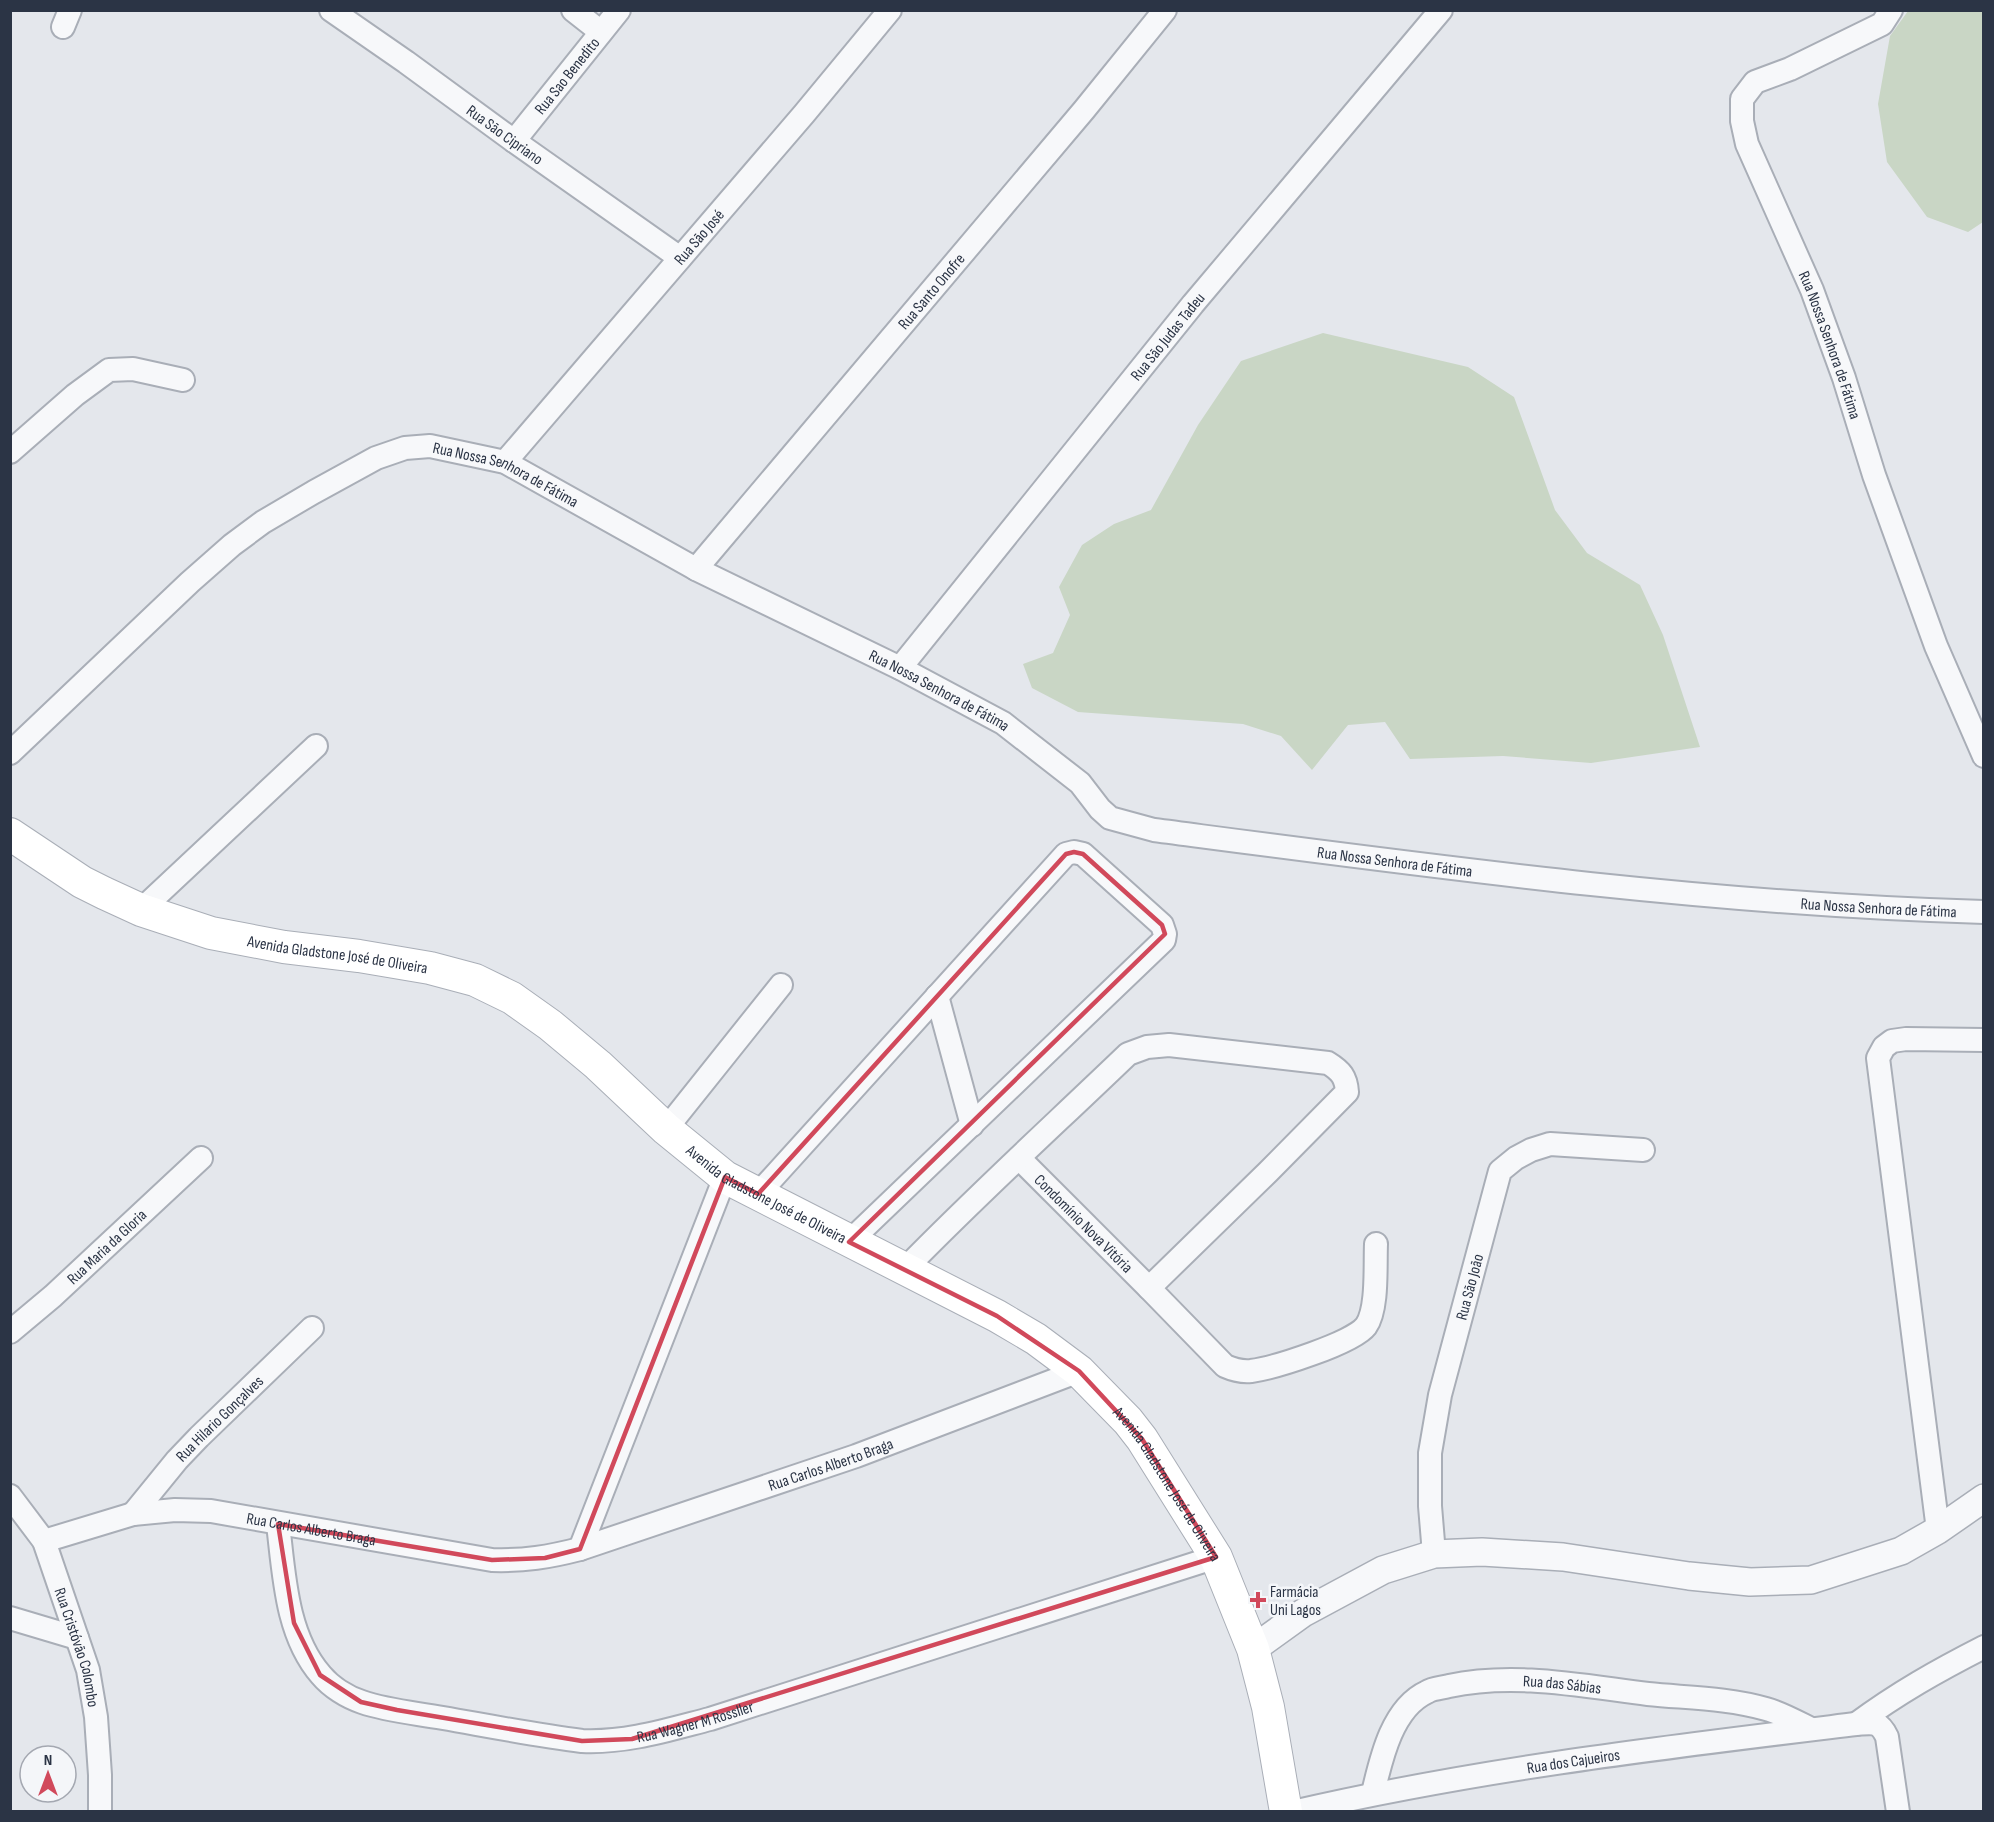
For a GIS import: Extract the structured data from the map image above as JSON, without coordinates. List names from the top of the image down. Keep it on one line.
{"streets":{"main road":["Avenida Gladstone José de Oliveira"],"street":["Rua Sao Benedito","Rua São Cipriano","Rua São José","Rua Santo Onofre","Rua São Judas Tadeu","Rua Nossa Senhora de Fátima","Condomínio Nova Vitória","Rua Maria da Gloria","Rua São João","Rua Hilario Gonçalves","Rua Carlos Alberto Braga","Rua Cristóvão Colombo","Rua das Sábias","Rua Wagner M Rossller","Rua dos Cajueiros"]},"crossings":[["Rua Sao Benedito","Rua São Cipriano"],["Rua São Cipriano","Rua São José"],["Rua São José","Rua Nossa Senhora de Fátima"],["Rua Santo Onofre","Rua Nossa Senhora de Fátima"],["Rua São Judas Tadeu","Rua Nossa Senhora de Fátima"],["Avenida Gladstone José de Oliveira","Rua Carlos Alberto Braga"],["Avenida Gladstone José de Oliveira","Rua Wagner M Rossller"],["Rua Hilario Gonçalves","Rua Carlos Alberto Braga"],["Rua Carlos Alberto Braga","Rua Cristóvão Colombo"],["Rua Carlos Alberto Braga","Rua Wagner M Rossller"],["Rua das Sábias","Rua dos Cajueiros"]],"places":{"health":["Farmácia Uni Lagos"]},"north":"top"}
